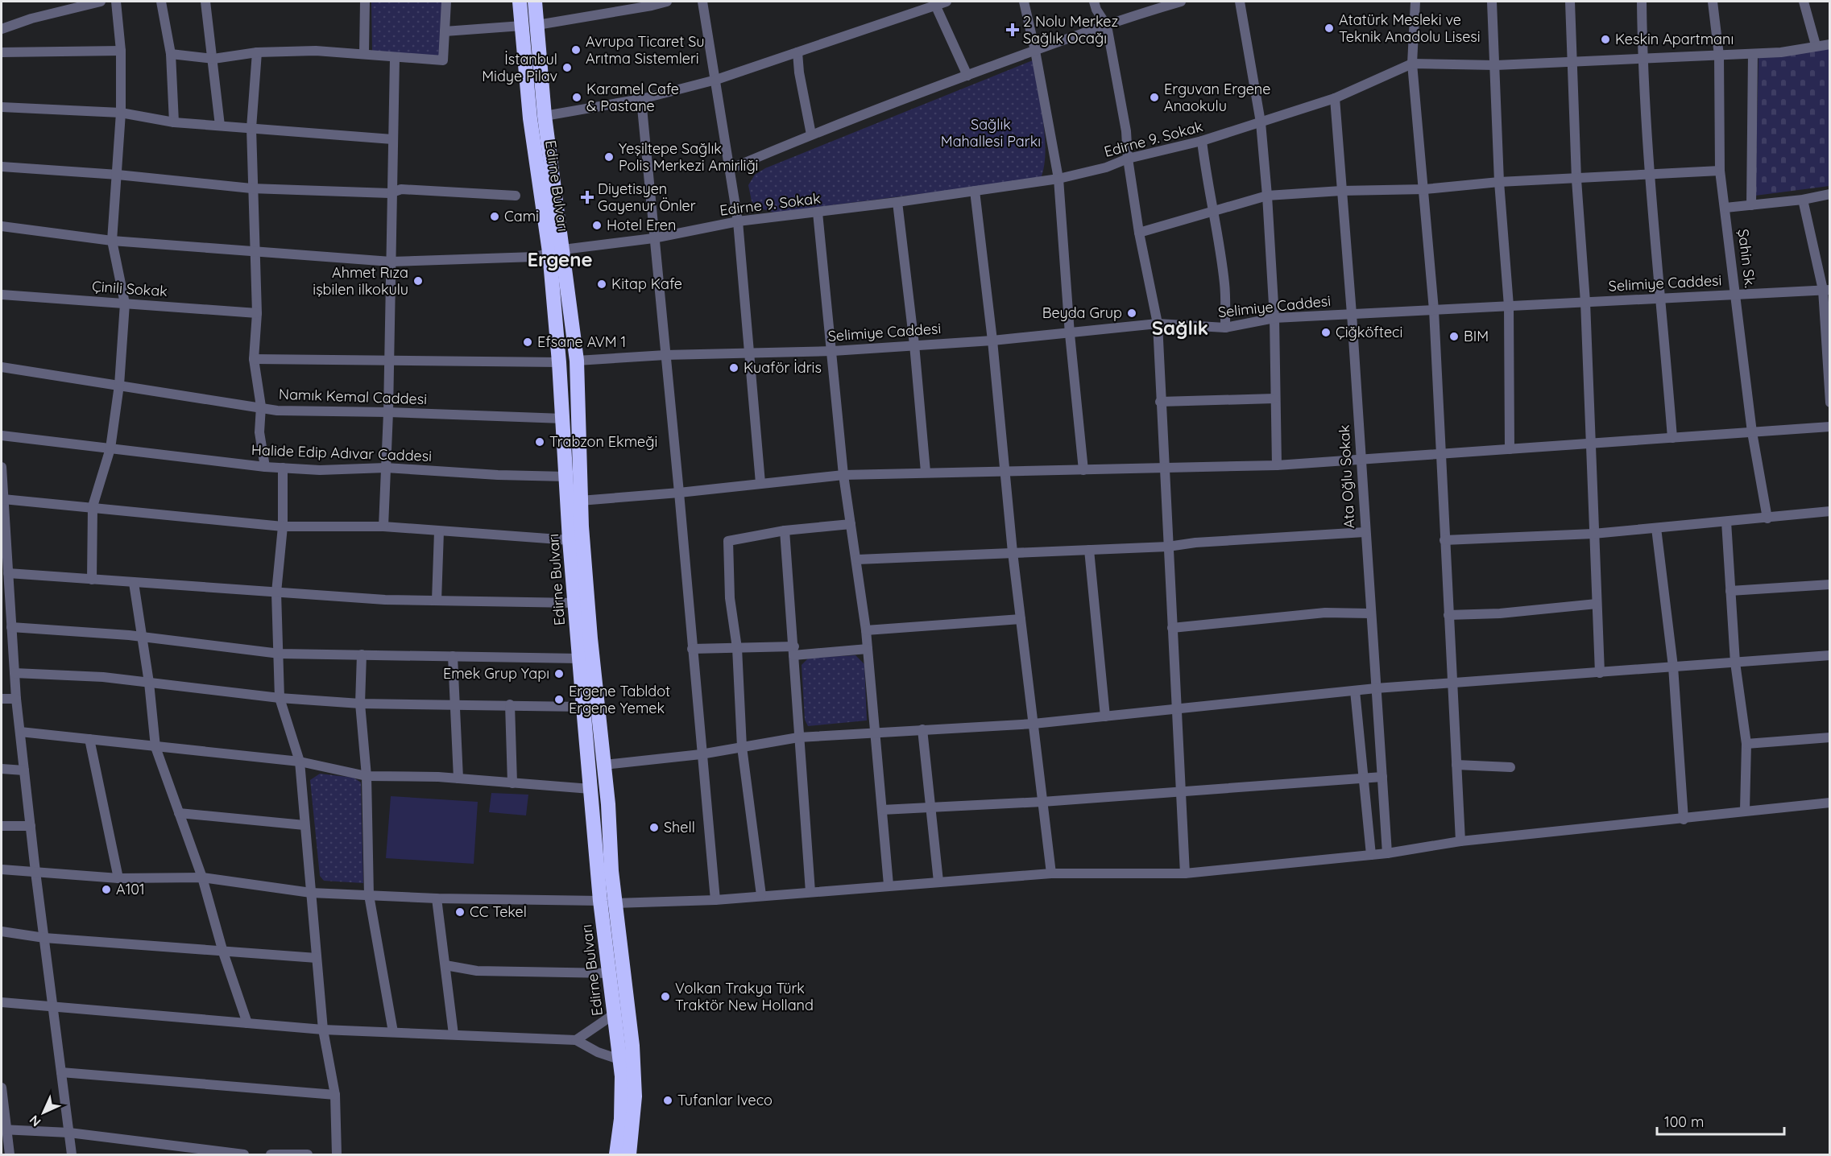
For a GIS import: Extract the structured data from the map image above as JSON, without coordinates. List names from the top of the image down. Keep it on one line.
{"streets":{"highway":["Edirne Bulvarı"],"street":["Edirne 9. Sokak","Şahin Sk.","Selimiye Caddesi","Çinili Sokak","Namık Kemal Caddesi","Halide Edip Adıvar Caddesi","Ata Oğlu Sokak"]},"crossings":[["Edirne 9. Sokak","Edirne Bulvarı"],["Edirne 9. Sokak","Şahin Sk."],["Edirne 9. Sokak","Ata Oğlu Sokak"],["Edirne Bulvarı","Selimiye Caddesi"],["Edirne Bulvarı","Namık Kemal Caddesi"],["Edirne Bulvarı","Halide Edip Adıvar Caddesi"],["Şahin Sk.","Selimiye Caddesi"],["Selimiye Caddesi","Ata Oğlu Sokak"]],"districts":["Ergene","Sağlık"],"parks":["Sağlık Mahallesi Parkı"],"places":{"other":["Atatürk Mesleki ve Teknik Anadolu Lisesi","Keskin Apartmanı","Avrupa Ticaret Su Arıtma Sistemleri","İstanbul Midye Pilav","Karamel Cafe & Pastane","Erguvan Ergene Anaokulu","Yeşiltepe Sağlık Polis Merkezi Amirliği","Cami","Hotel Eren","Ahmet Rıza işbilen ilkokulu","Kitap Kafe","Beyda Grup","Çiğköfteci","BIM","Efsane AVM 1","Kuaför İdris","Trabzon Ekmeği","Emek Grup Yapı","Ergene Tabldot Ergene Yemek","Shell","A101","CC Tekel","Volkan Trakya Türk Traktör New Holland","Tufanlar Iveco"],"health":["2 Nolu Merkez Sağlık Ocağı","Diyetisyen Gayenur Önler"]},"scale_bar":"100 m","north":"bottom left"}
